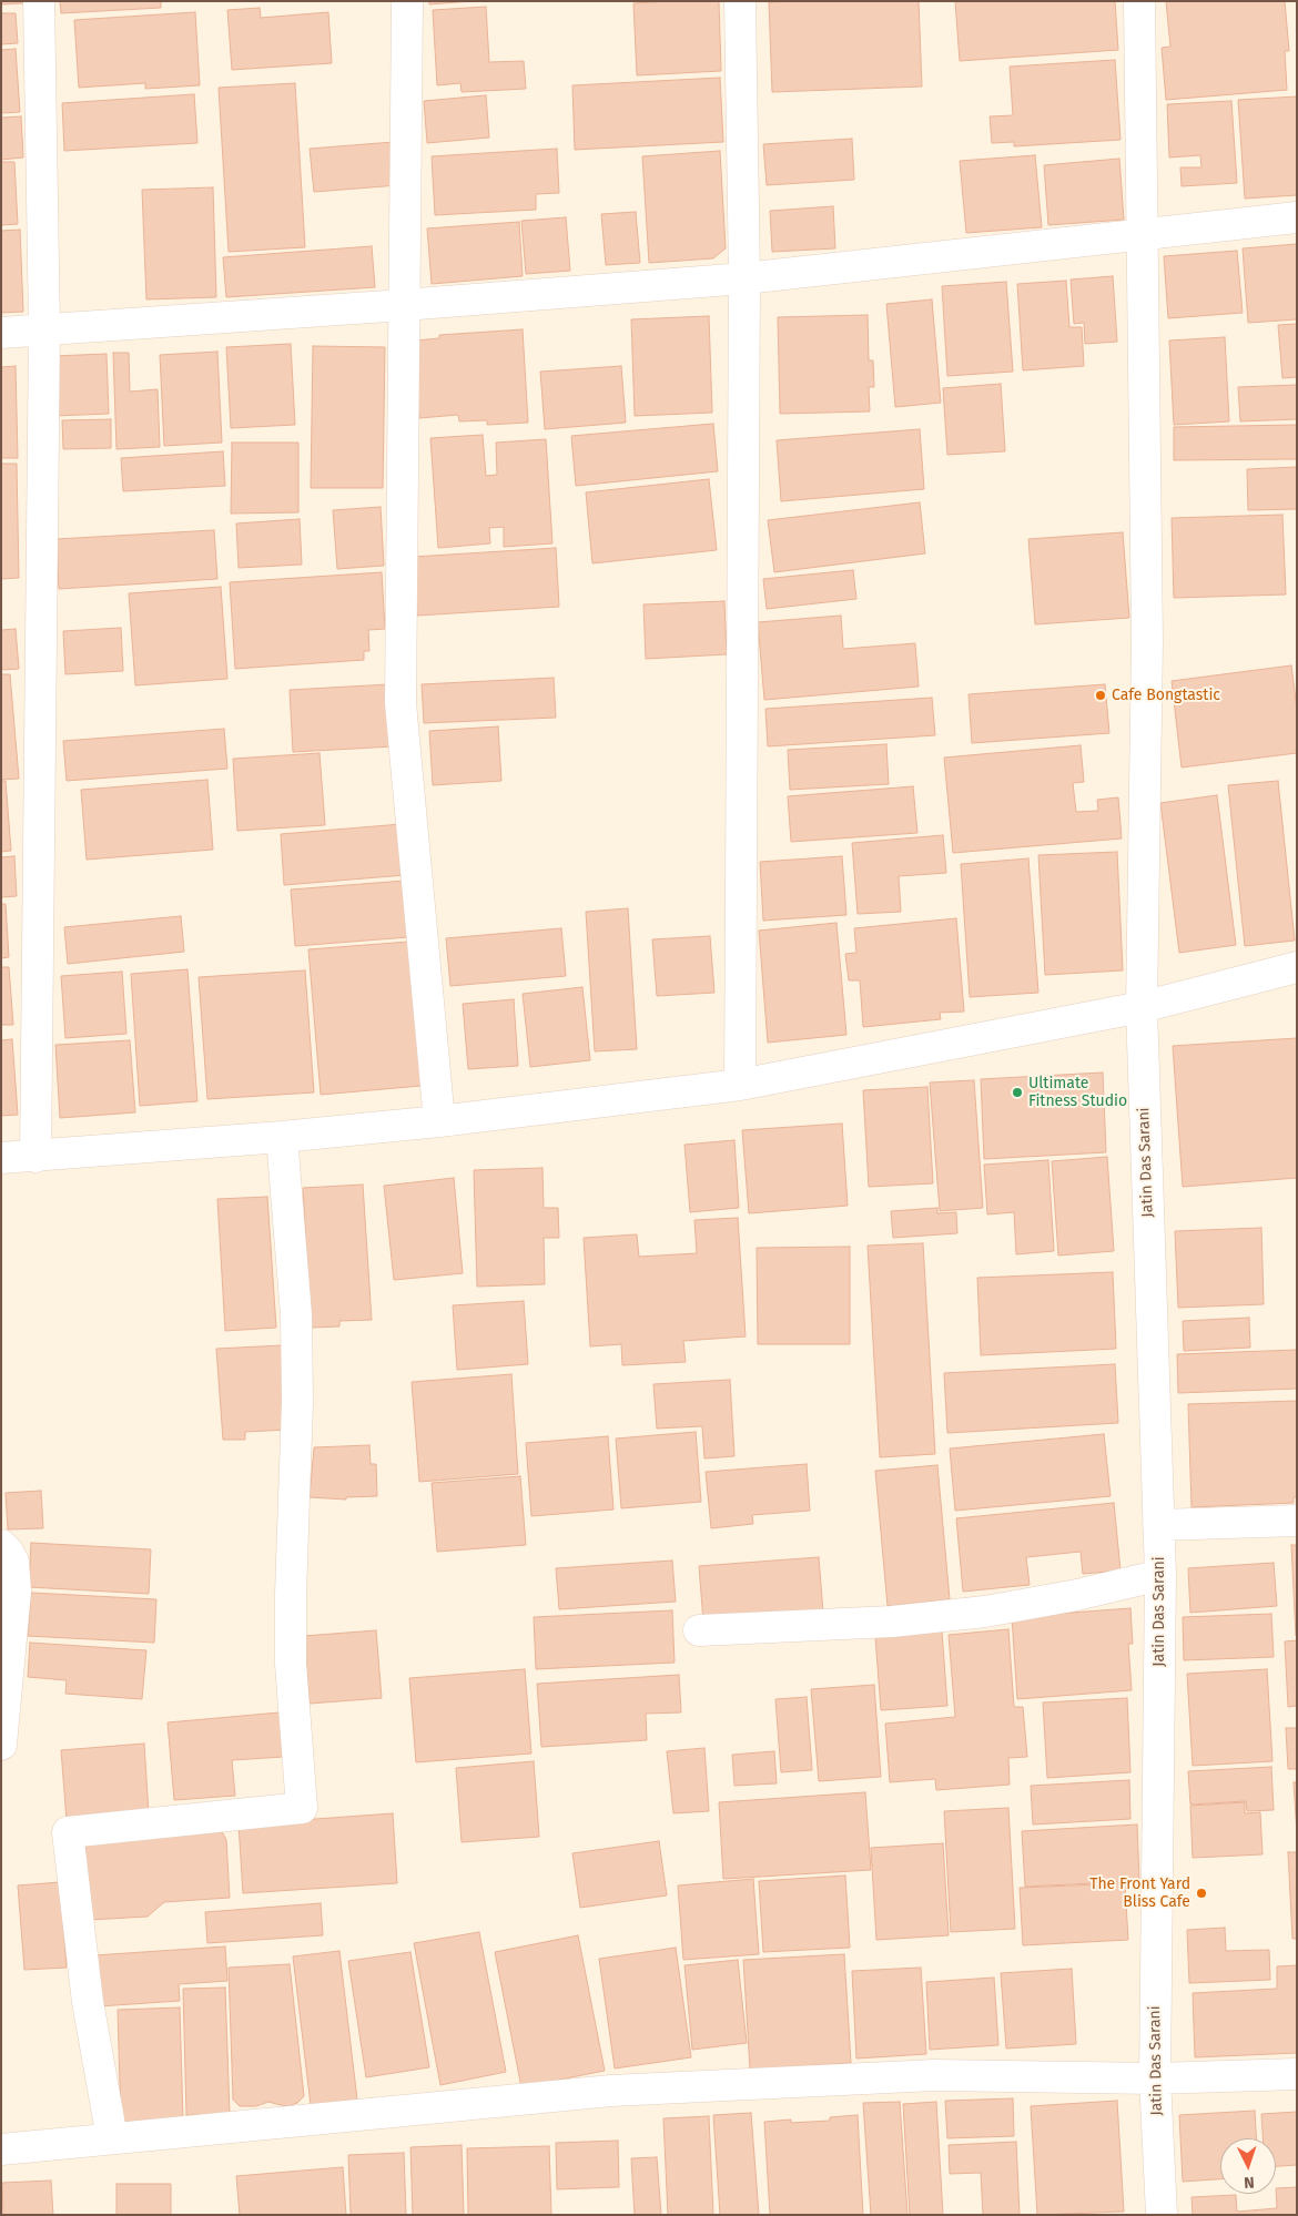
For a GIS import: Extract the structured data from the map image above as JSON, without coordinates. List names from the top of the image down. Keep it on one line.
{"streets":{"street":["Jatin Das Sarani"]},"places":["Cafe Bongtastic","Ultimate Fitness Studio","The Front Yard Bliss Cafe"],"north":"bottom"}
